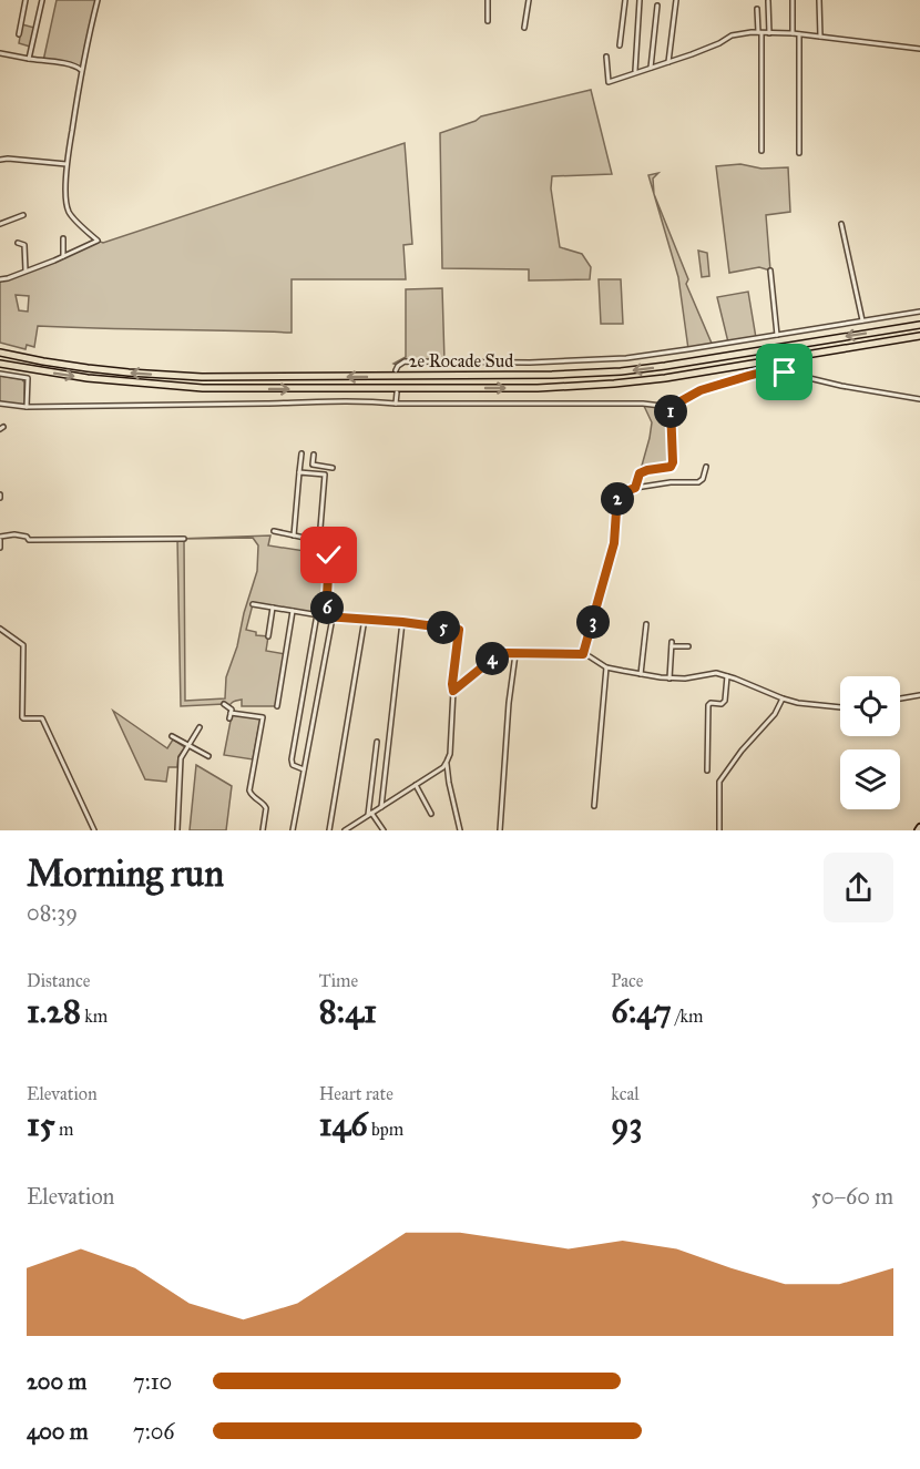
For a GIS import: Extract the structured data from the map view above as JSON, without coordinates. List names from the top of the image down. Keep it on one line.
{"streets":{"highway":["2e Rocade Sud"]},"page":{"pins":["1","2","6","3","5","4"],"heading":["Morning run","08:39"],"stats":[["Distance","1.28 km"],["Time","8:41"],["Pace","6:47 /km"],["Elevation","15 m"],["Heart rate","146 bpm"],["kcal","93"]],"chart":["Elevation","50–60 m"],"list":[{"name":"200 m","note":"7:10"},{"name":"400 m","note":"7:06"}]}}
